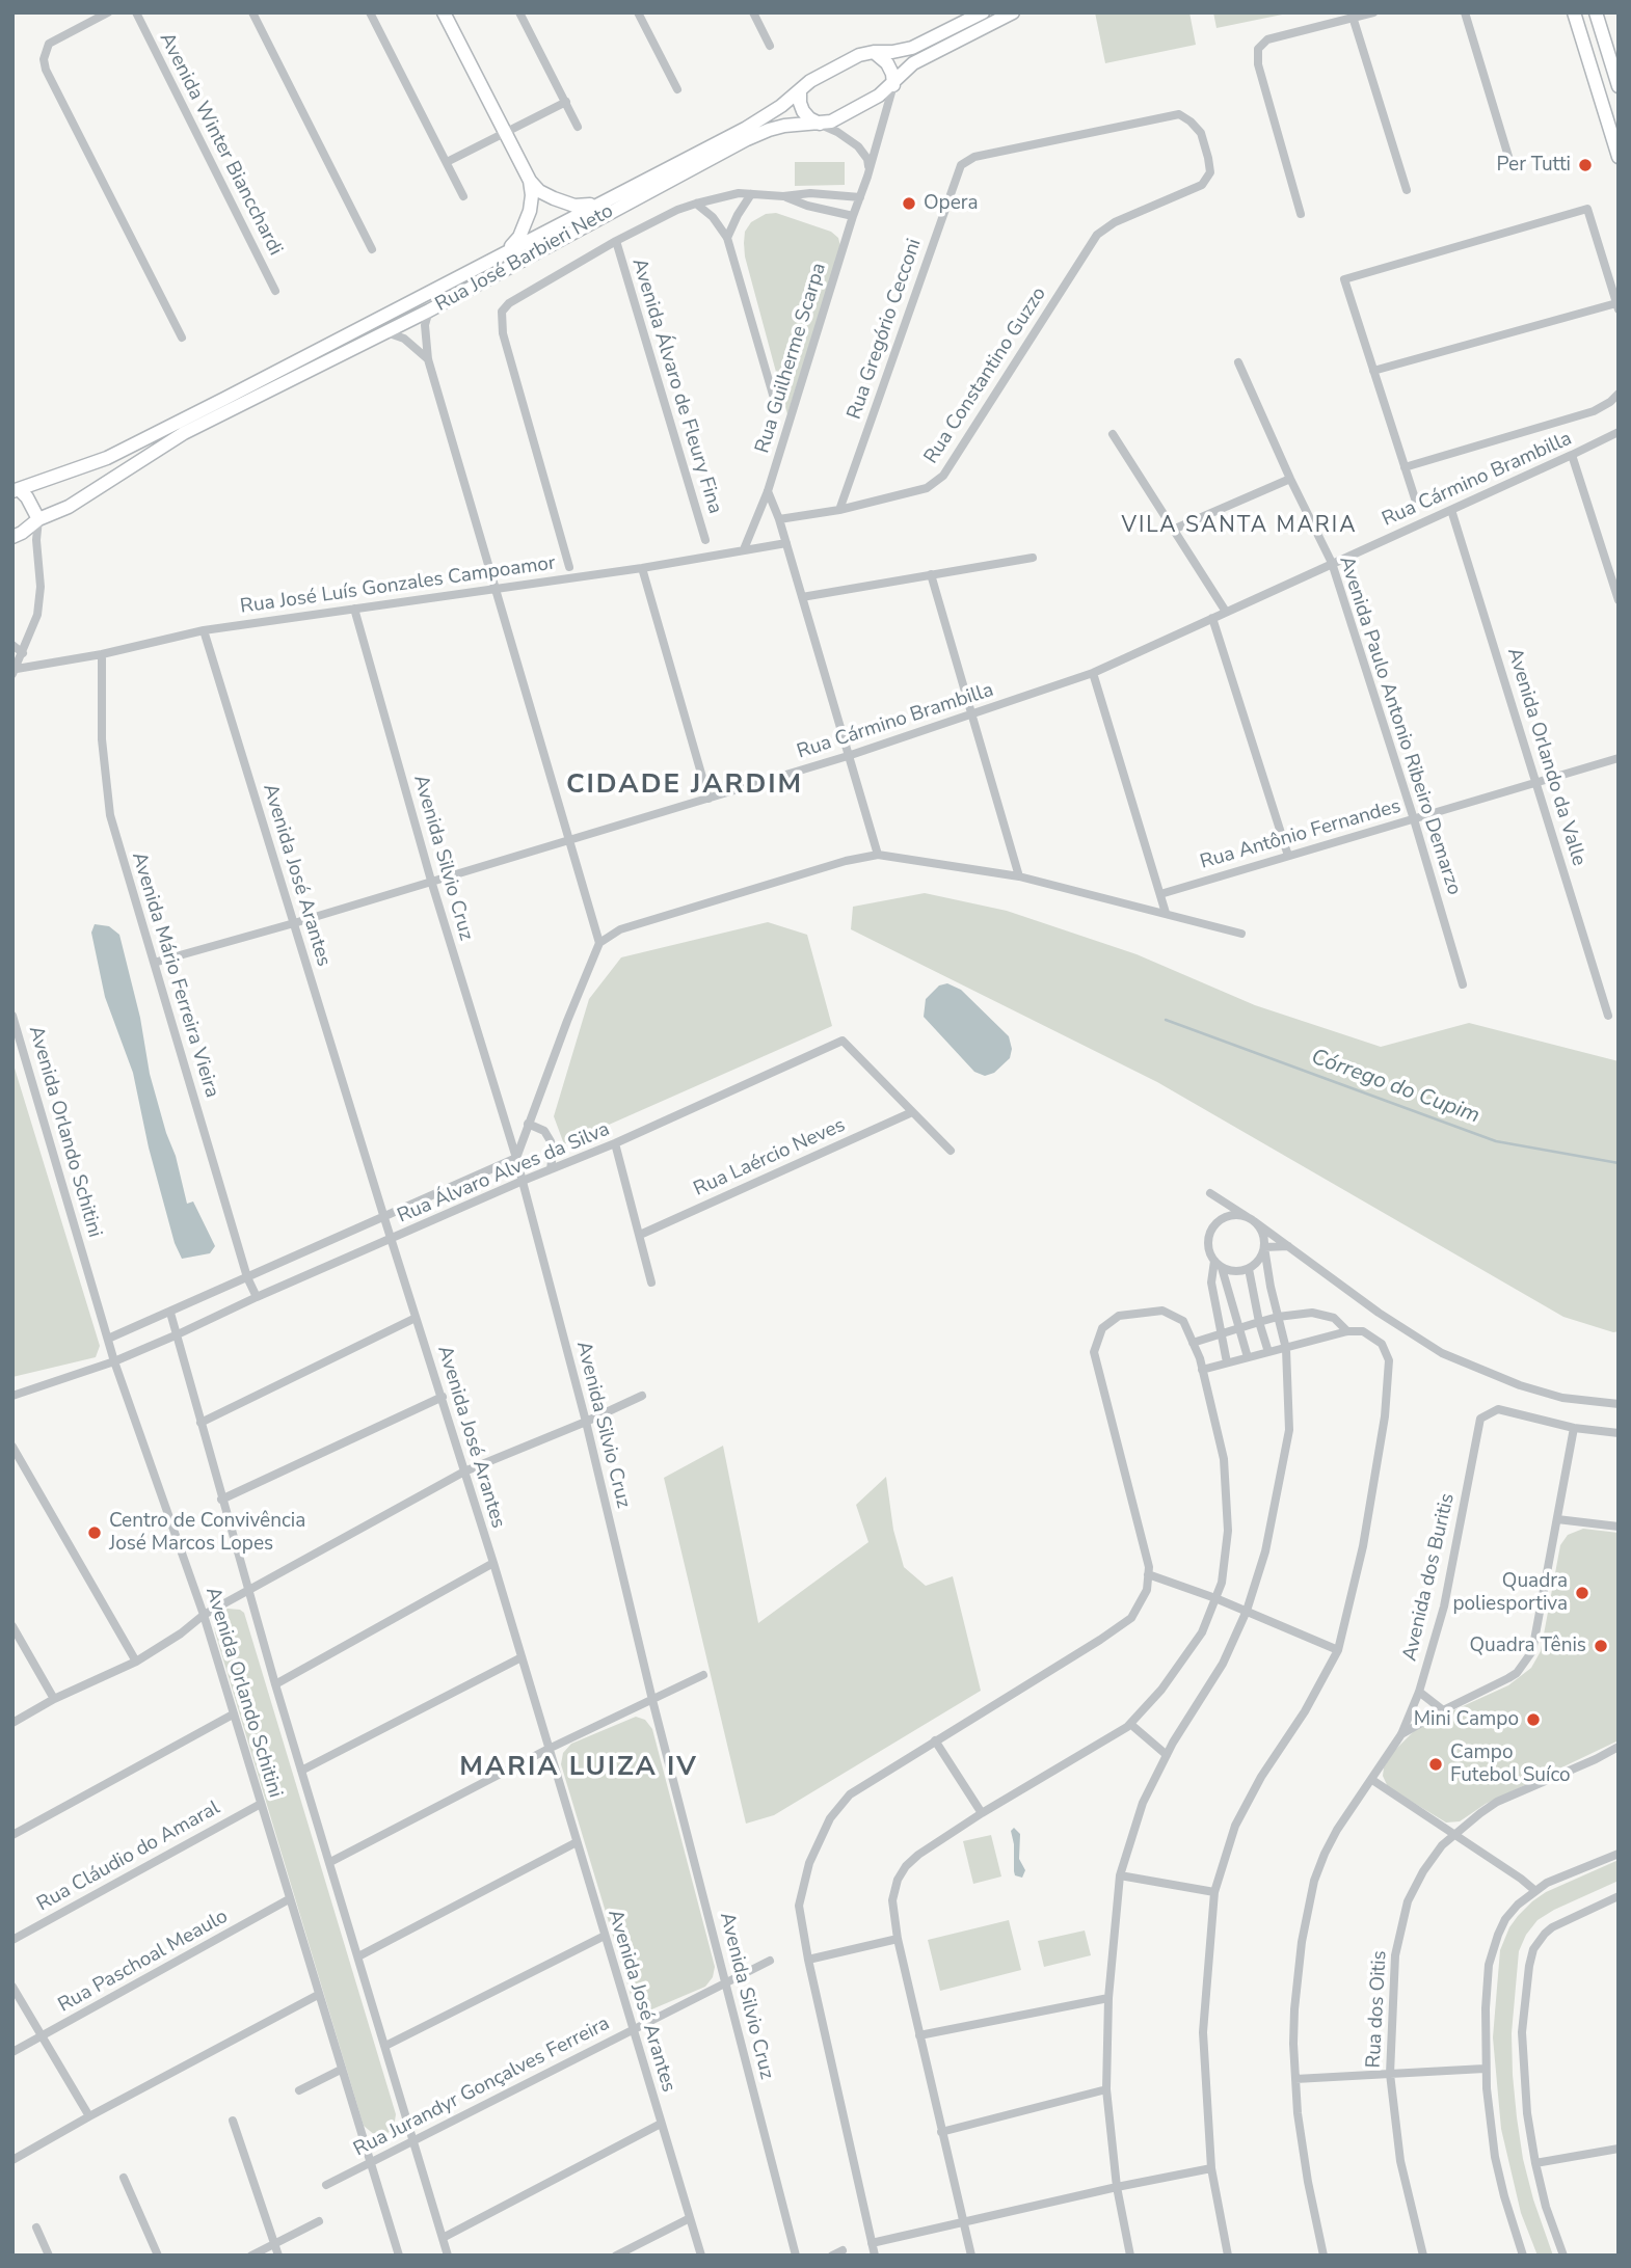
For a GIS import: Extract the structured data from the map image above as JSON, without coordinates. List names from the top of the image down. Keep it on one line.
{"streets":{"main road":["Rua José Barbieri Neto"],"street":["Avenida Winter Biancchardi","Rua Gregório Cecconi","Rua Guilherme Scarpa","Rua Constantino Guzzo","Avenida Álvaro de Fleury Fina","Rua Cármino Brambilla","Rua José Luís Gonzales Campoamor","Avenida Paulo Antonio Ribeiro Demarzo","Avenida Orlando da Valle","Rua Antônio Fernandes","Avenida Silvio Cruz","Avenida José Arantes","Avenida Mário Ferreira Vieira","Avenida Orlando Schitini","Rua Laércio Neves","Rua Álvaro Alves da Silva","Avenida dos Buritis","Rua Cláudio do Amaral","Rua Paschoal Meaulo","Rua dos Oitis","Rua Jurandyr Gonçalves Ferreira"]},"crossings":[["Rua José Barbieri Neto","Rua Guilherme Scarpa"],["Rua Gregório Cecconi","Rua Constantino Guzzo"],["Rua Guilherme Scarpa","Rua José Luís Gonzales Campoamor"],["Rua Cármino Brambilla","Avenida Paulo Antonio Ribeiro Demarzo"],["Rua Cármino Brambilla","Avenida Orlando da Valle"],["Rua Cármino Brambilla","Avenida Silvio Cruz"],["Rua Cármino Brambilla","Avenida José Arantes"],["Rua Cármino Brambilla","Avenida Mário Ferreira Vieira"],["Rua José Luís Gonzales Campoamor","Avenida Silvio Cruz"],["Rua José Luís Gonzales Campoamor","Avenida José Arantes"],["Rua José Luís Gonzales Campoamor","Avenida Mário Ferreira Vieira"],["Avenida Paulo Antonio Ribeiro Demarzo","Rua Antônio Fernandes"],["Avenida Orlando da Valle","Rua Antônio Fernandes"],["Avenida Silvio Cruz","Rua Álvaro Alves da Silva"],["Avenida Silvio Cruz","Rua Jurandyr Gonçalves Ferreira"],["Avenida José Arantes","Rua Álvaro Alves da Silva"],["Avenida José Arantes","Rua Jurandyr Gonçalves Ferreira"],["Avenida Mário Ferreira Vieira","Rua Álvaro Alves da Silva"],["Avenida Orlando Schitini","Rua Álvaro Alves da Silva"],["Avenida Orlando Schitini","Rua Cláudio do Amaral"],["Avenida Orlando Schitini","Rua Paschoal Meaulo"],["Avenida Orlando Schitini","Rua Jurandyr Gonçalves Ferreira"],["Rua Laércio Neves","Rua Álvaro Alves da Silva"]],"districts":["VILA SANTA MARIA","CIDADE JARDIM","MARIA LUIZA IV"],"water":["Córrego do Cupim"],"places":["Per Tutti","Opera","Centro de Convivência José Marcos Lopes","Quadra poliesportiva","Quadra Tênis","Mini Campo","Campo Futebol Suíco"]}
